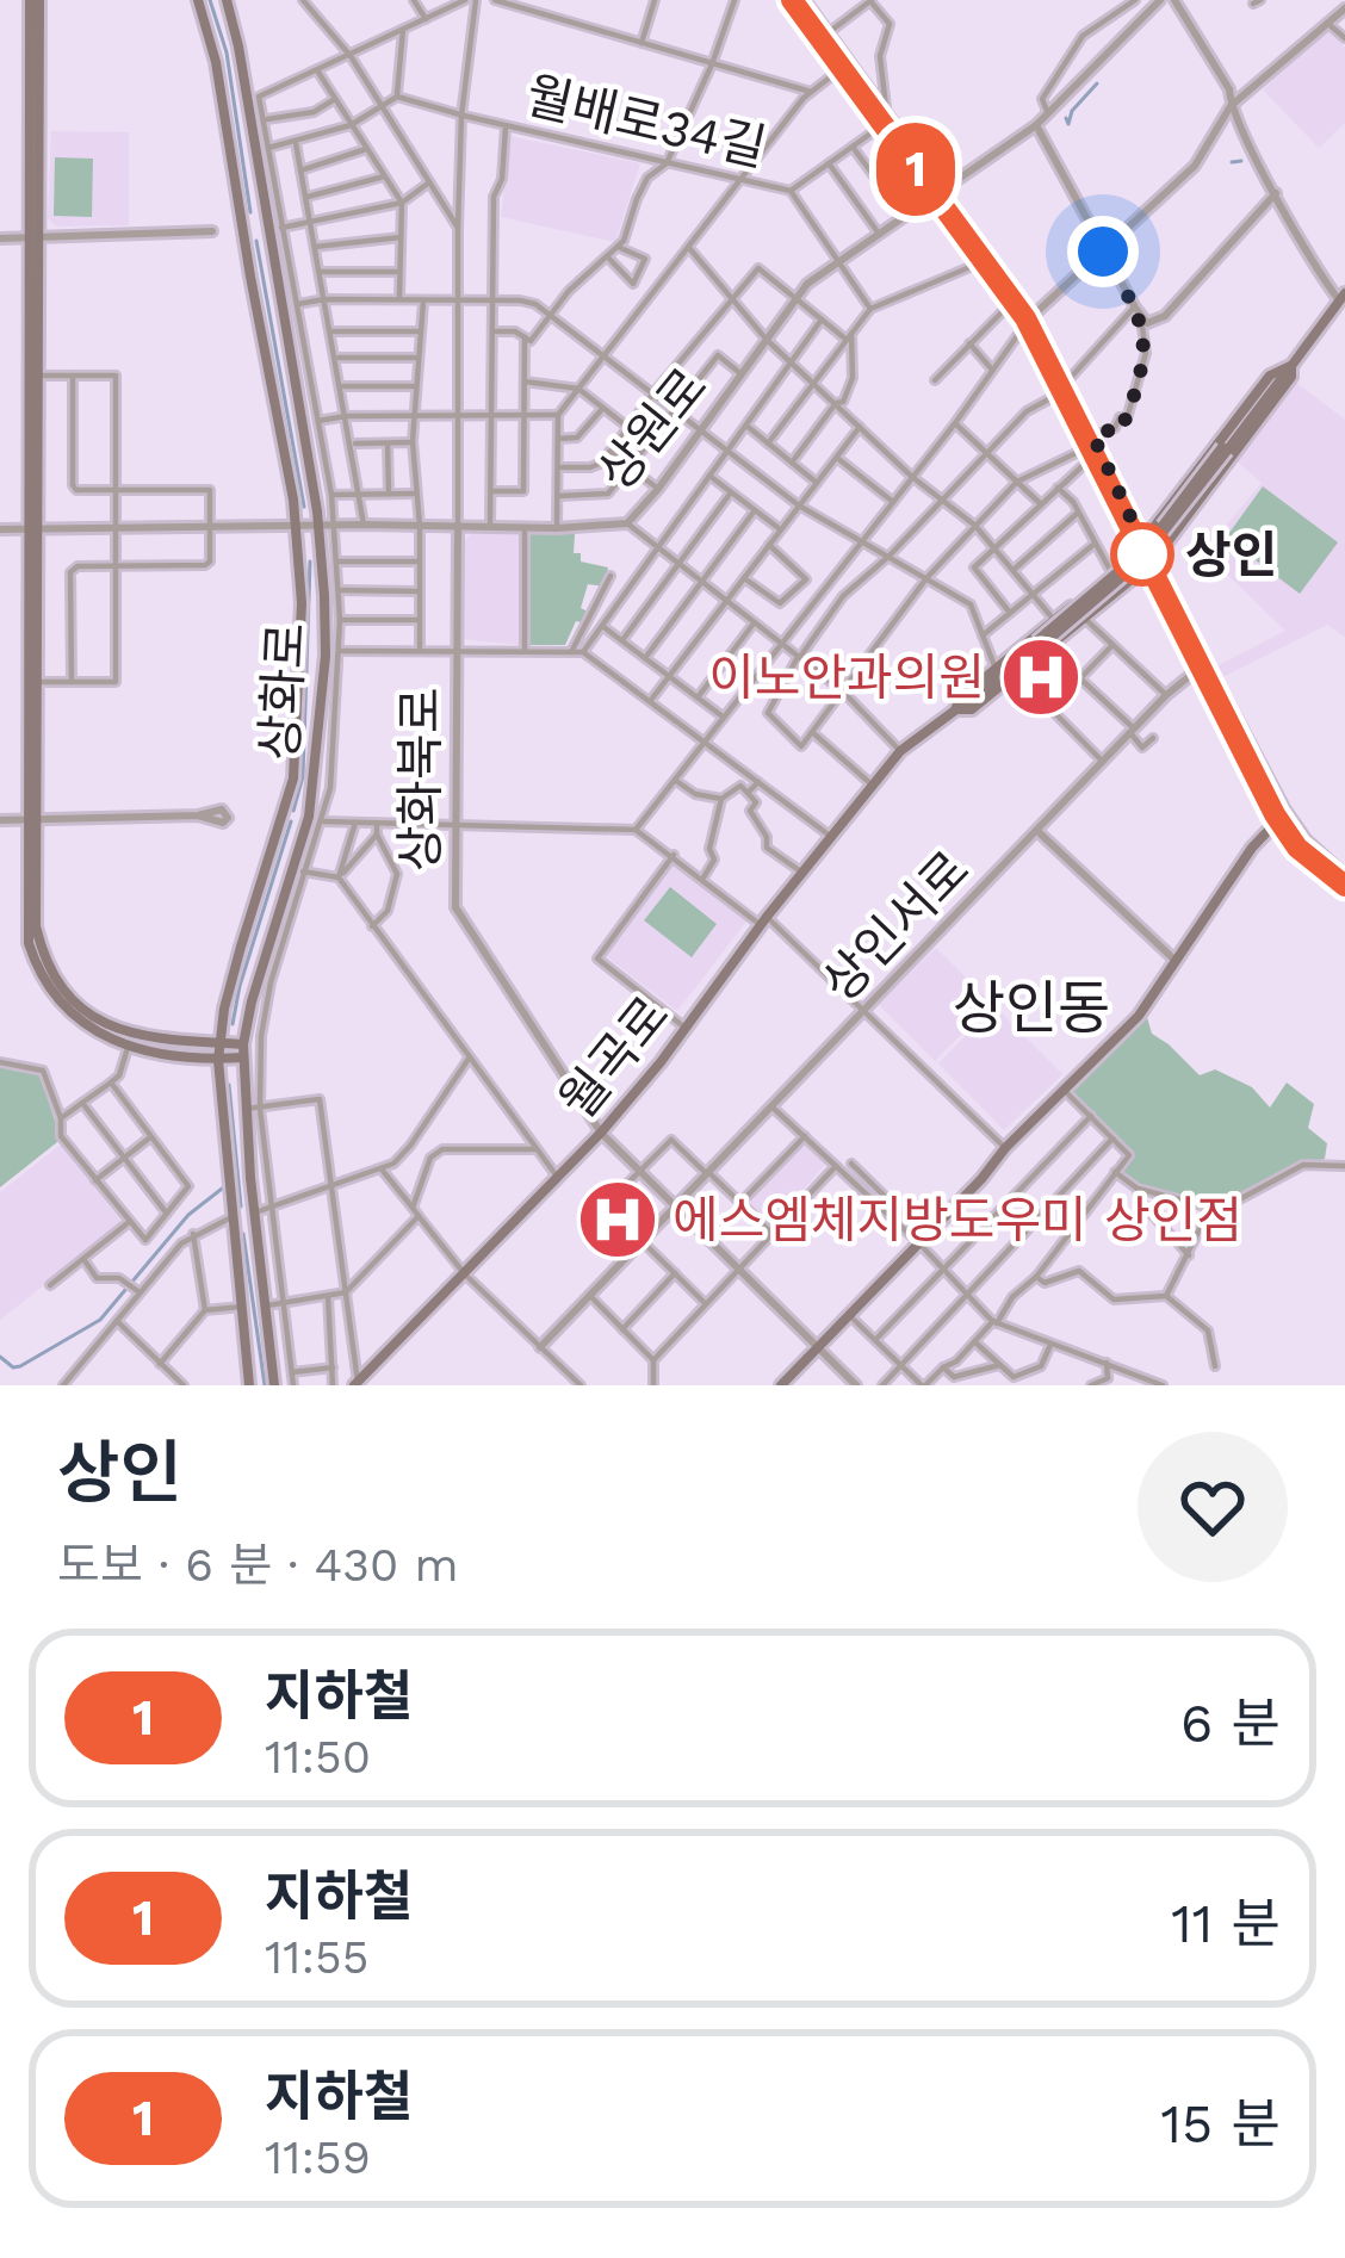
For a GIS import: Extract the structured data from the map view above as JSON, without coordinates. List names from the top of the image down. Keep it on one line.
{"streets":{"main road":["상화로","월곡로"],"street":["월배로34길","상원로","상화북로","상인서로"]},"crossings":[["월배로34길","상화북로"],["상원로","상화로"],["상원로","상화북로"],["상화북로","상인서로"],["상화북로","월곡로"]],"districts":["상인동"],"places":{"other":["상인"],"hospital":["이노안과의원","에스엠체지방도우미 상인점"]},"lines":["metro line 1"],"page":{"on_map":"1","heading":["상인","도보 · 6 분 · 430 m"],"list":[{"mark":"1","name":"지하철","note":"11:50","value":"6 분"},{"mark":"1","name":"지하철","note":"11:55","value":"11 분"},{"mark":"1","name":"지하철","note":"11:59","value":"15 분"}]}}
